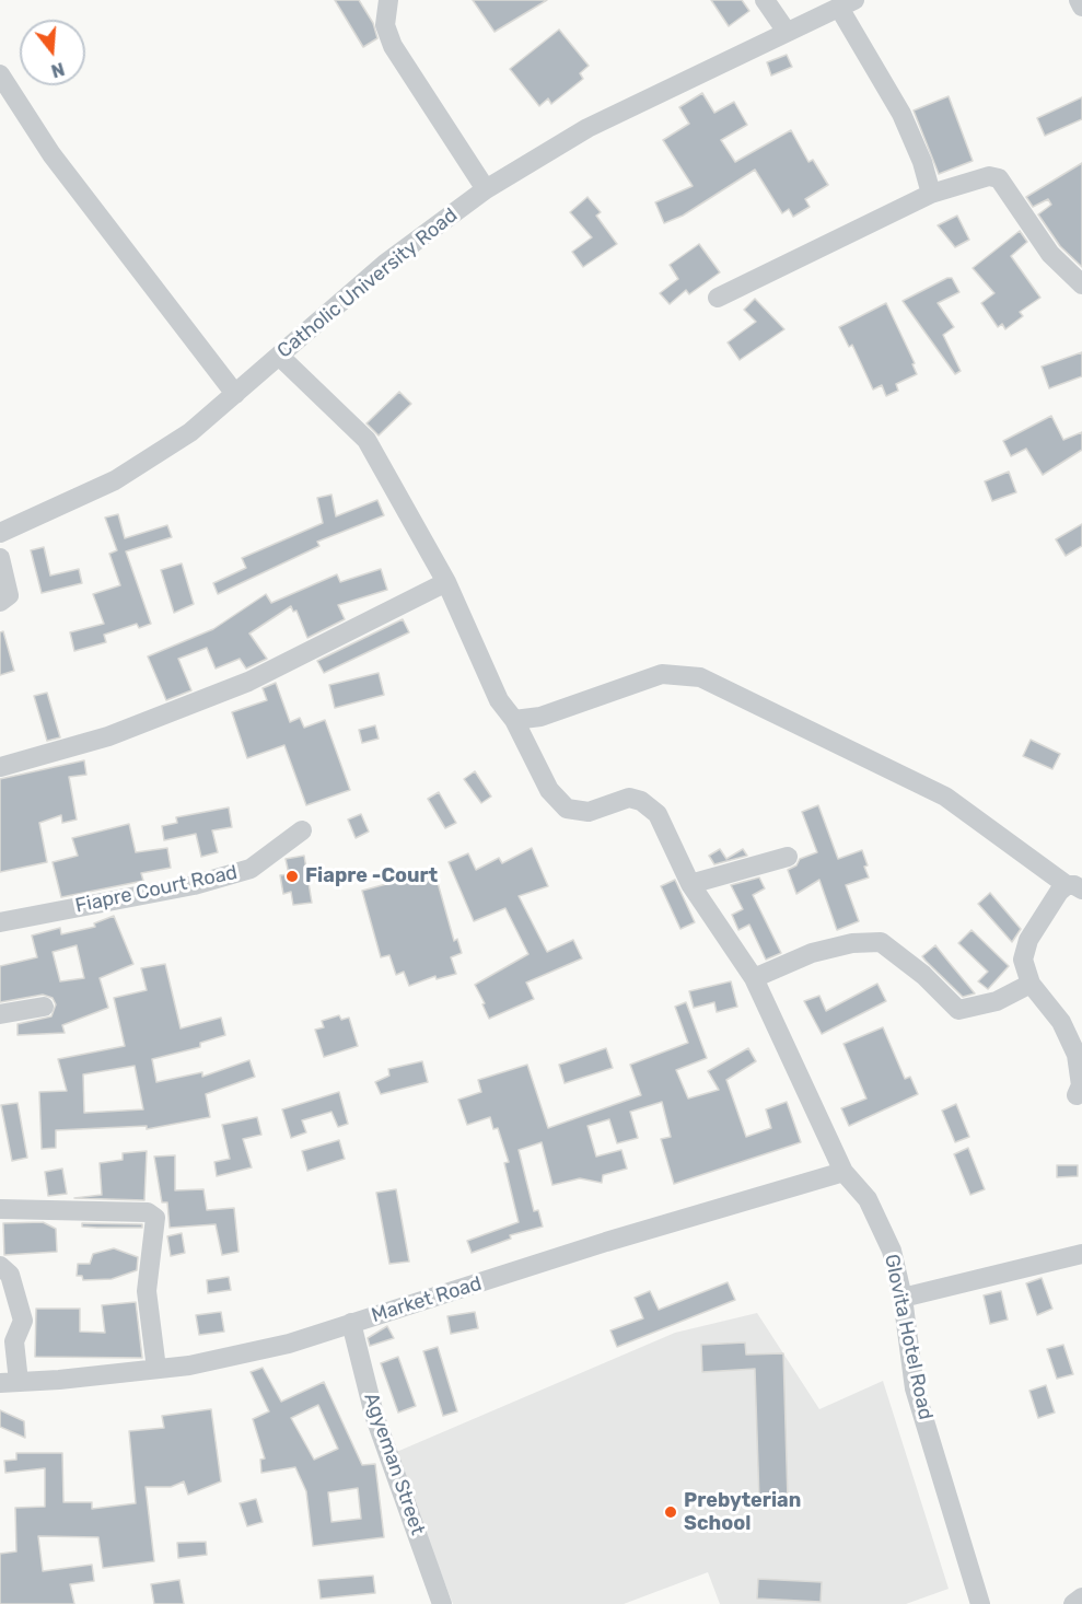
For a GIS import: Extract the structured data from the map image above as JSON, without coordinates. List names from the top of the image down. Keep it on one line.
{"streets":{"street":["Catholic University Road","Fiapre Court Road","Market Road","Glovita Hotel Road","Agyeman Street"]},"crossings":[["Catholic University Road","Glovita Hotel Road"],["Market Road","Glovita Hotel Road"],["Market Road","Agyeman Street"]],"places":["Fiapre -Court","Prebyterian School"],"north":"bottom"}
